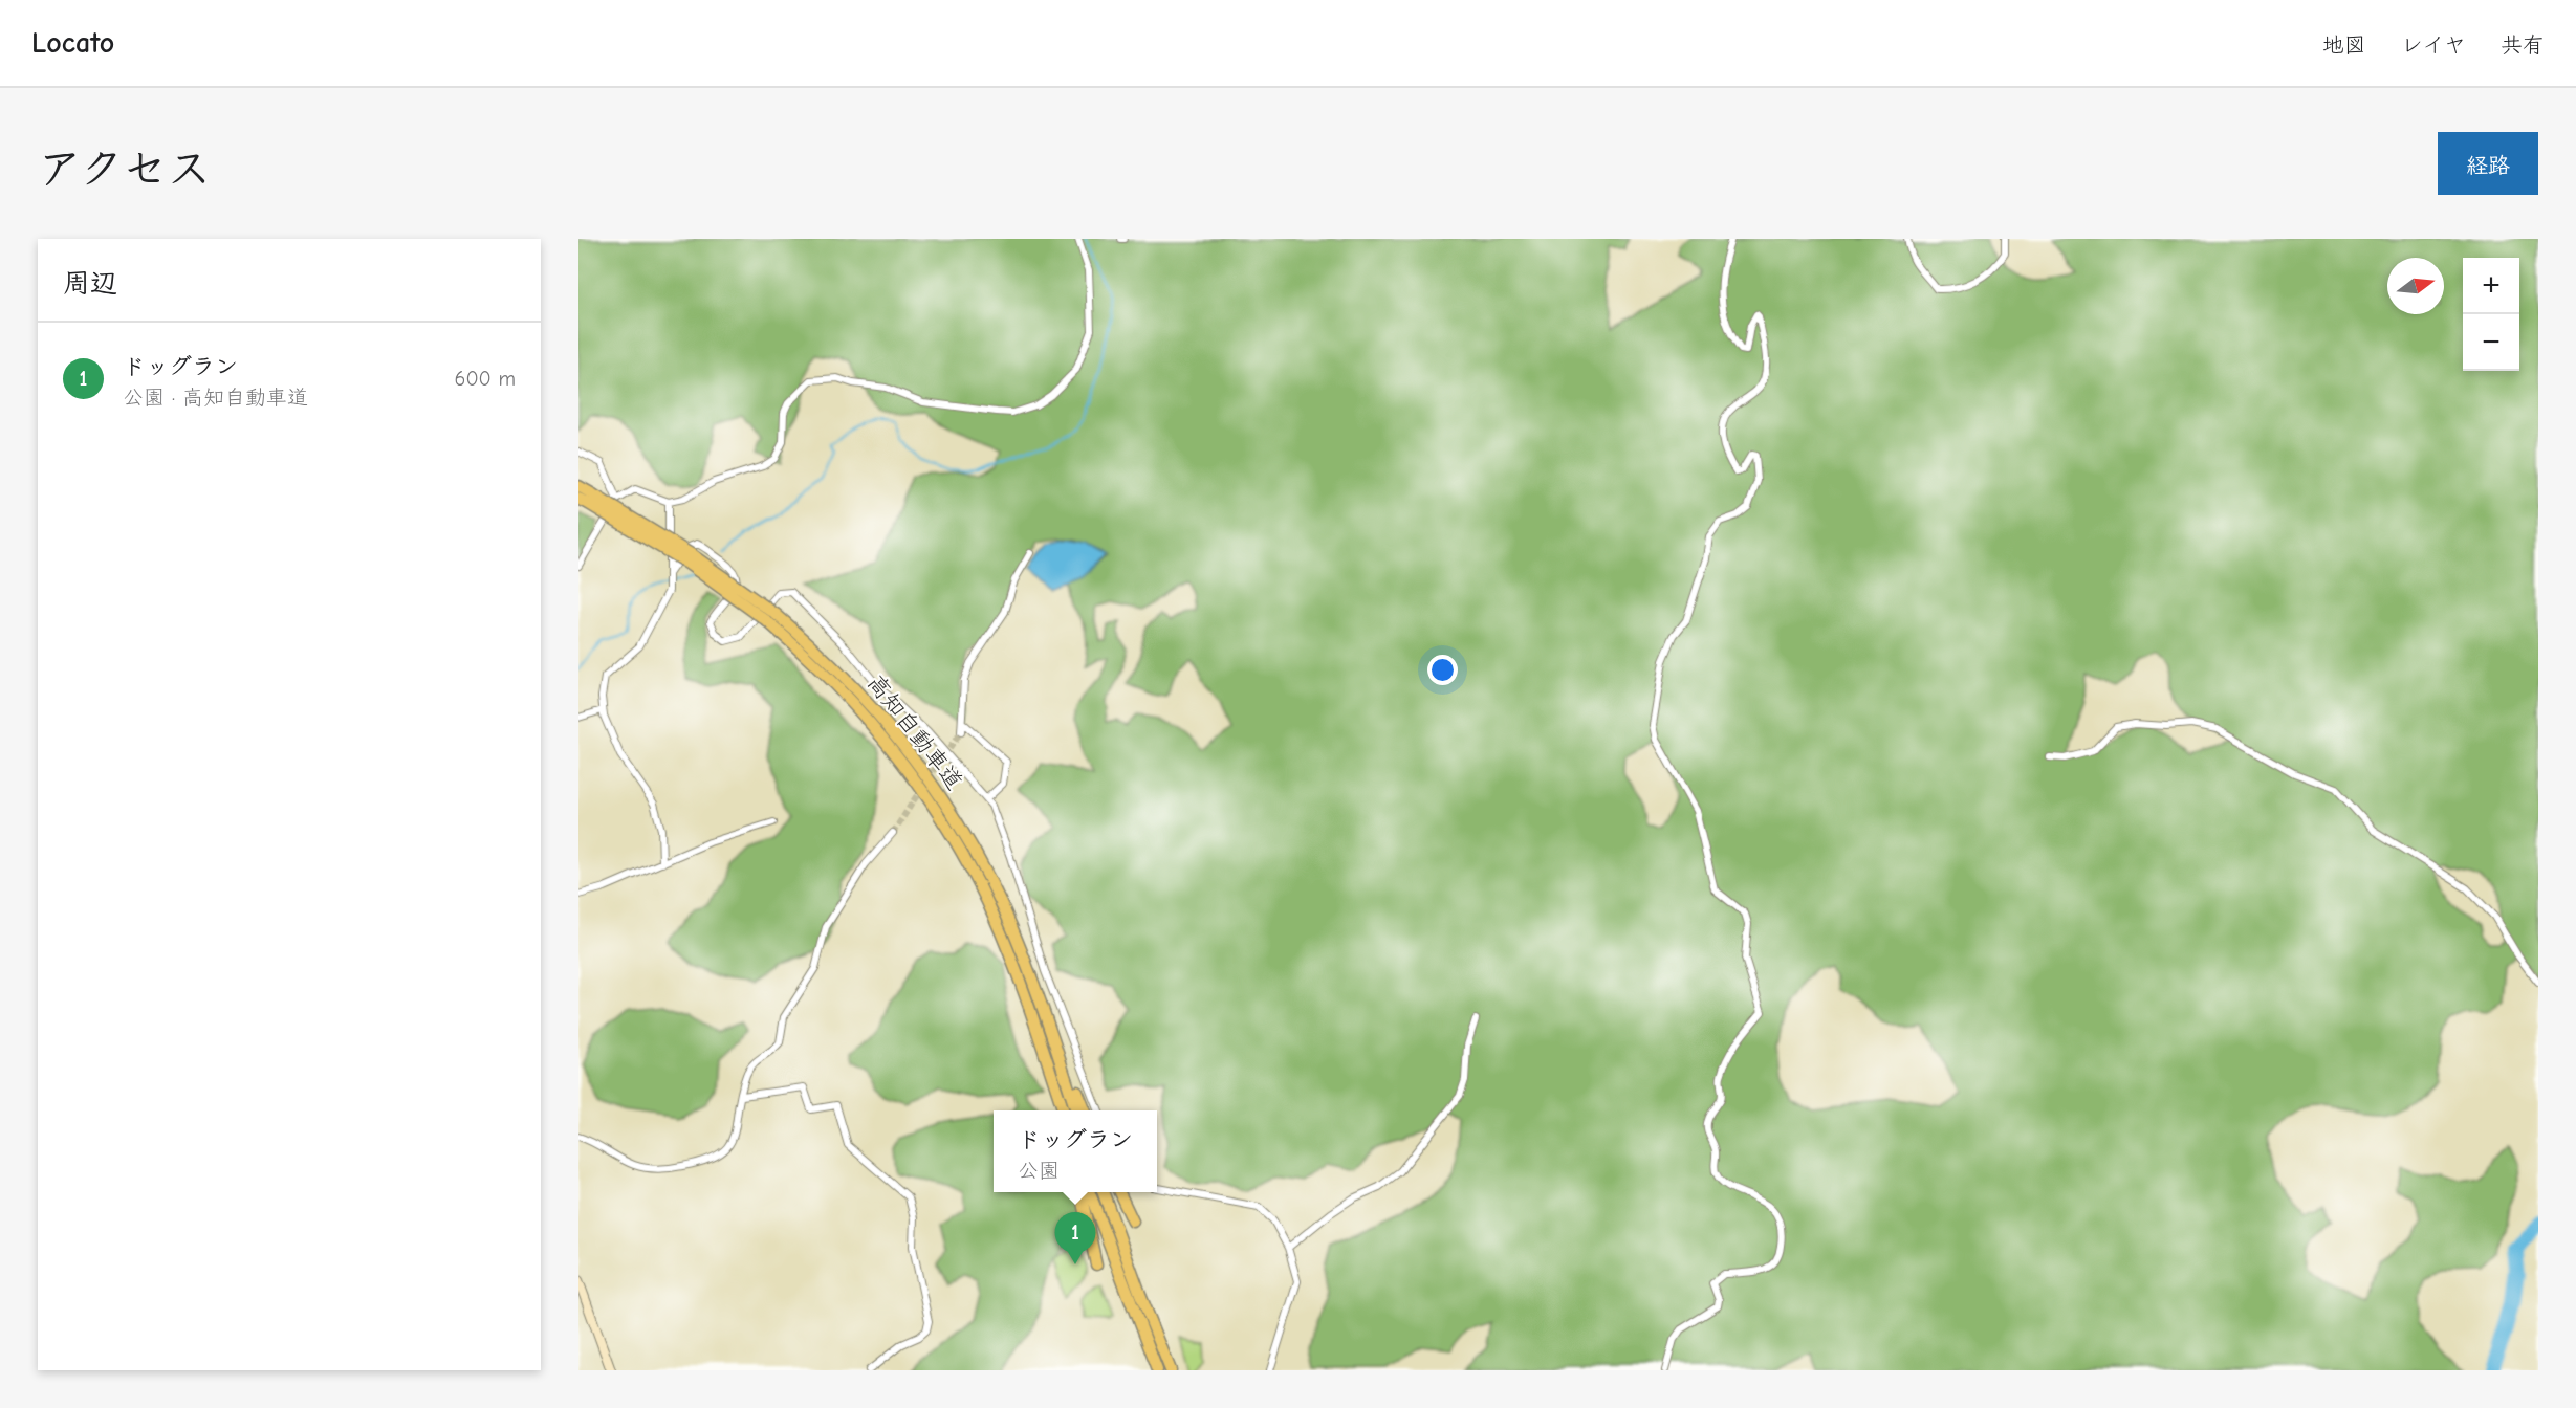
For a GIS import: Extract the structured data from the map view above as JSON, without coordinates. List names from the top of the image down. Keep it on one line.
{"streets":{"highway":["高知自動車道"]},"north":"right","page":{"header":"Locato","nav":["地図","レイヤ","共有"],"title":"アクセス","buttons":"経路","heading":"周辺","map_buttons":["+","−"],"list":[{"mark":"1","name":"ドッグラン","note":"公園 · 高知自動車道","value":"600 m"}],"popup":["ドッグラン","公園"],"pins":"1"}}
